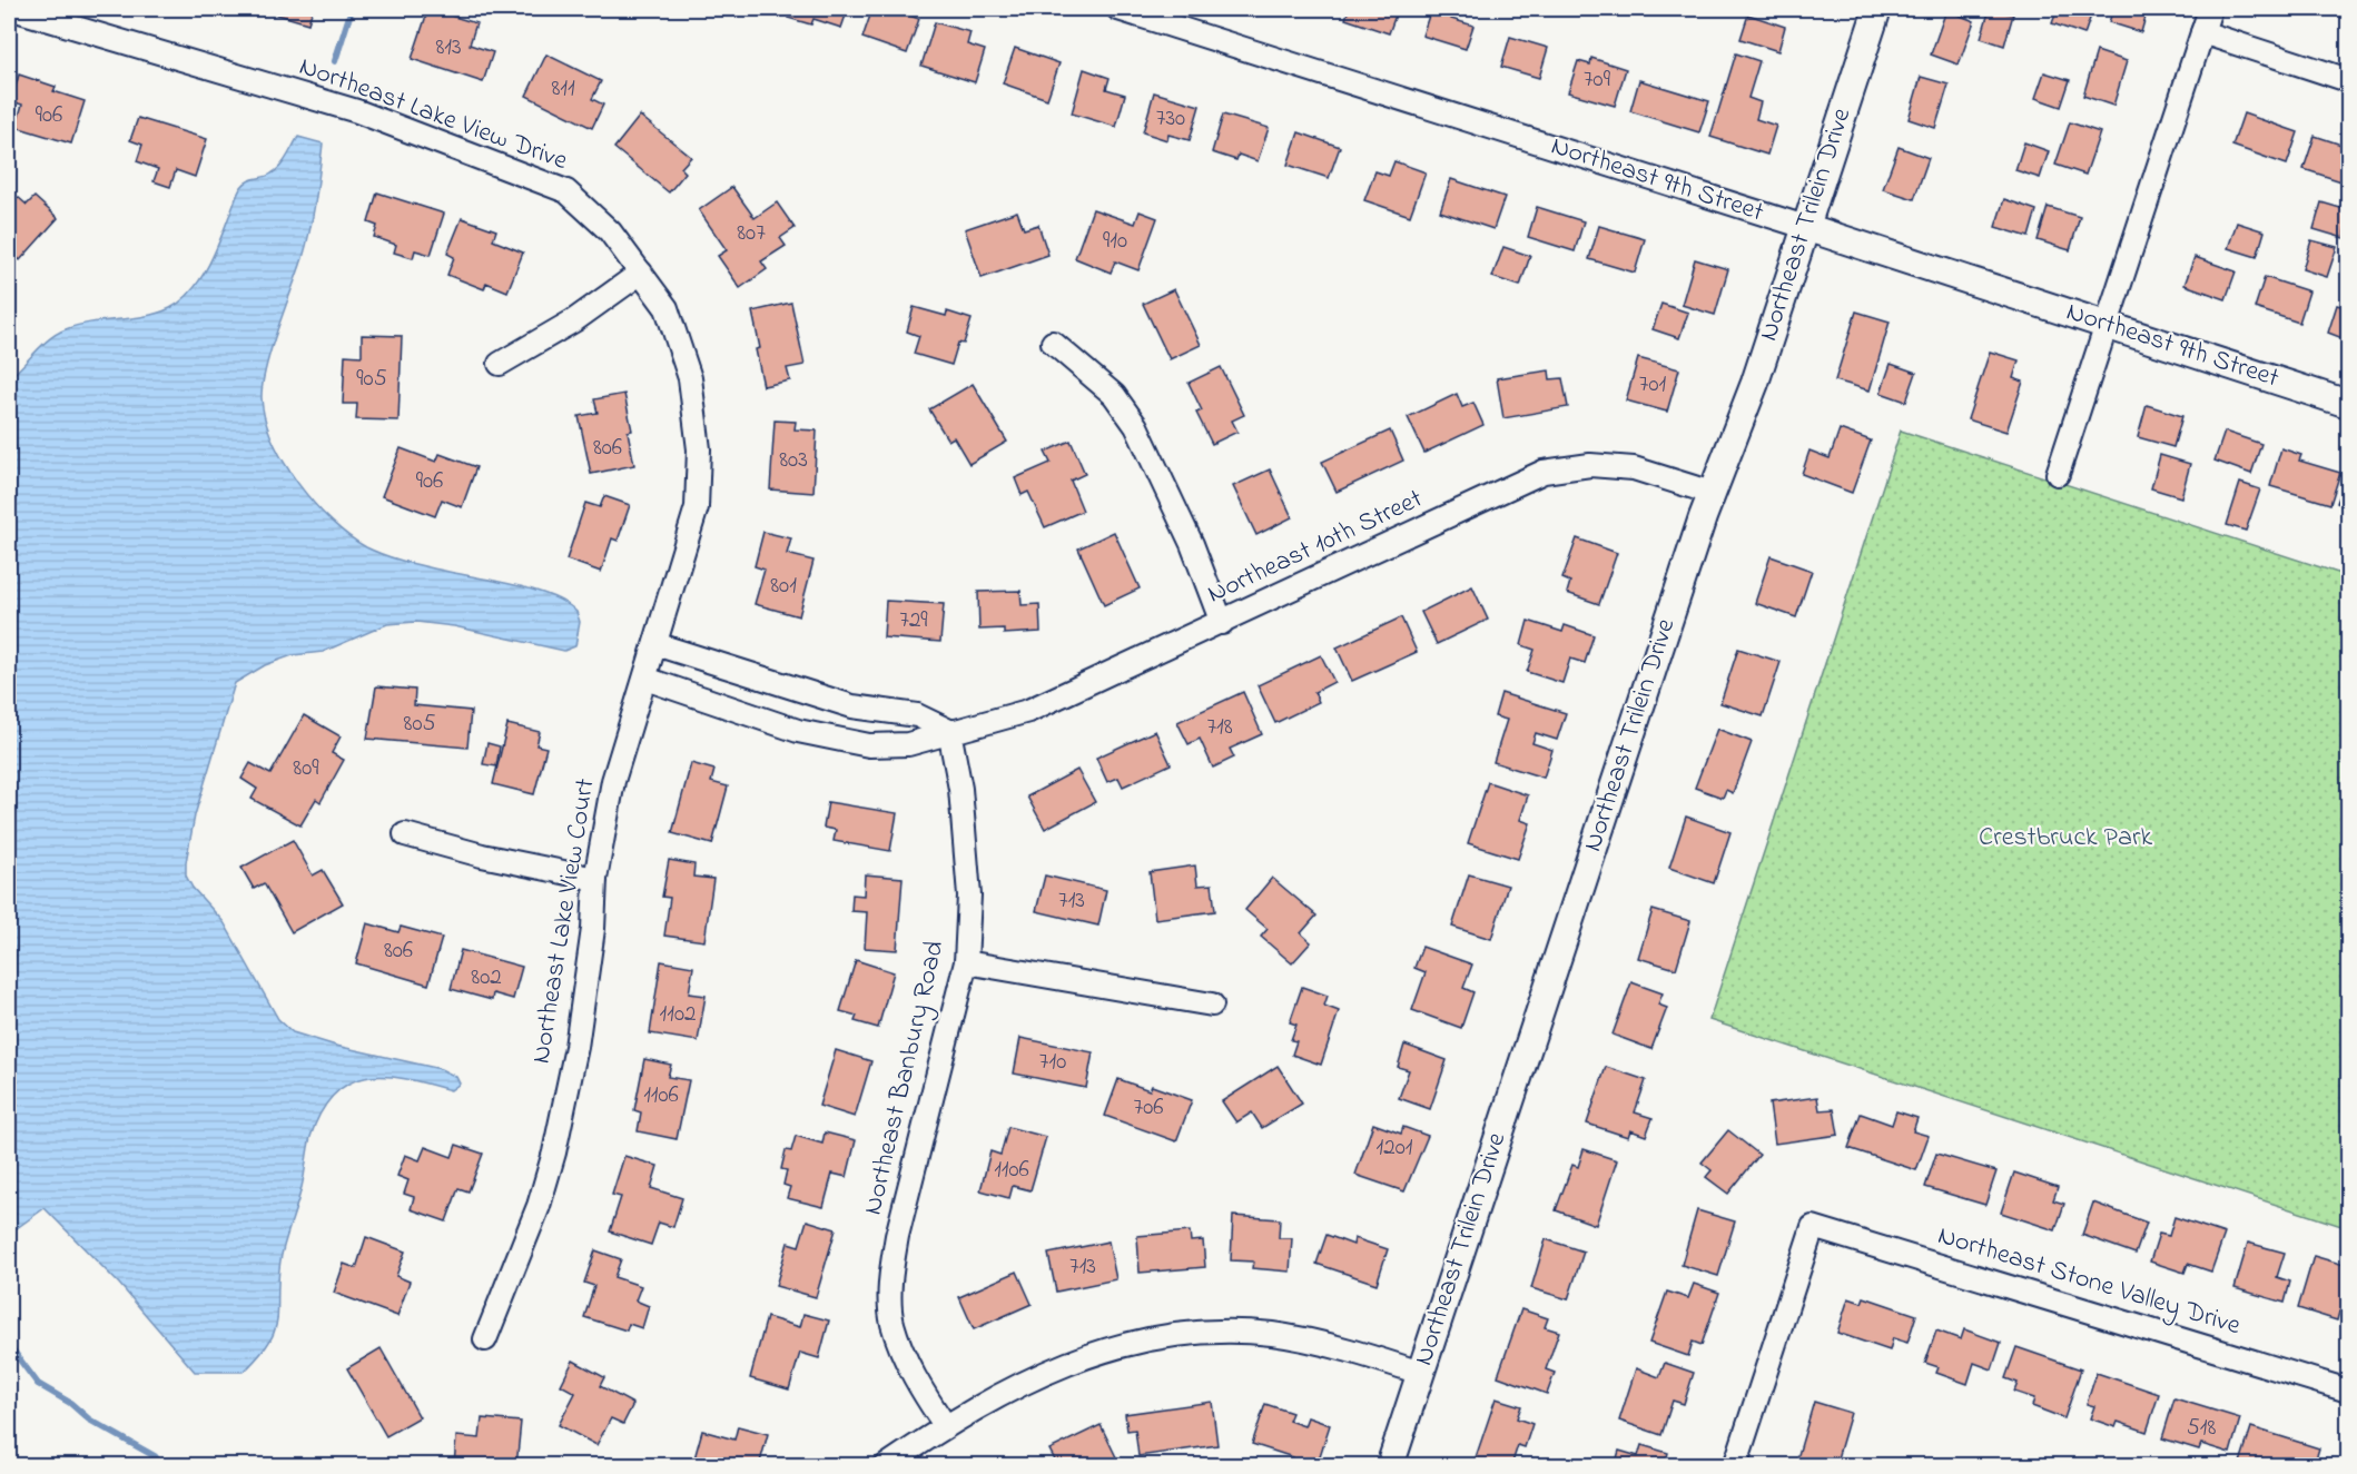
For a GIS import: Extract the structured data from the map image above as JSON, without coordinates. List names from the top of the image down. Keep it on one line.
{"streets":{"street":["Northeast Lake View Drive","Northeast 9th Street","Northeast Trilein Drive","Northeast 10th Street","Northeast Lake View Court","Northeast Banbury Road","Northeast Stone Valley Drive"]},"crossings":[["Northeast Lake View Drive","Northeast Lake View Court"],["Northeast 9th Street","Northeast Trilein Drive"],["Northeast Trilein Drive","Northeast 10th Street"],["Northeast 10th Street","Northeast Lake View Court"],["Northeast 10th Street","Northeast Banbury Road"]],"parks":["Crestbruck Park"],"house_numbers":["813","709","811","906","730","807","910","905","701","806","803","906","801","729","805","718","809","713","806","802","1102","710","1106","706","1201","1106","713","518"]}
